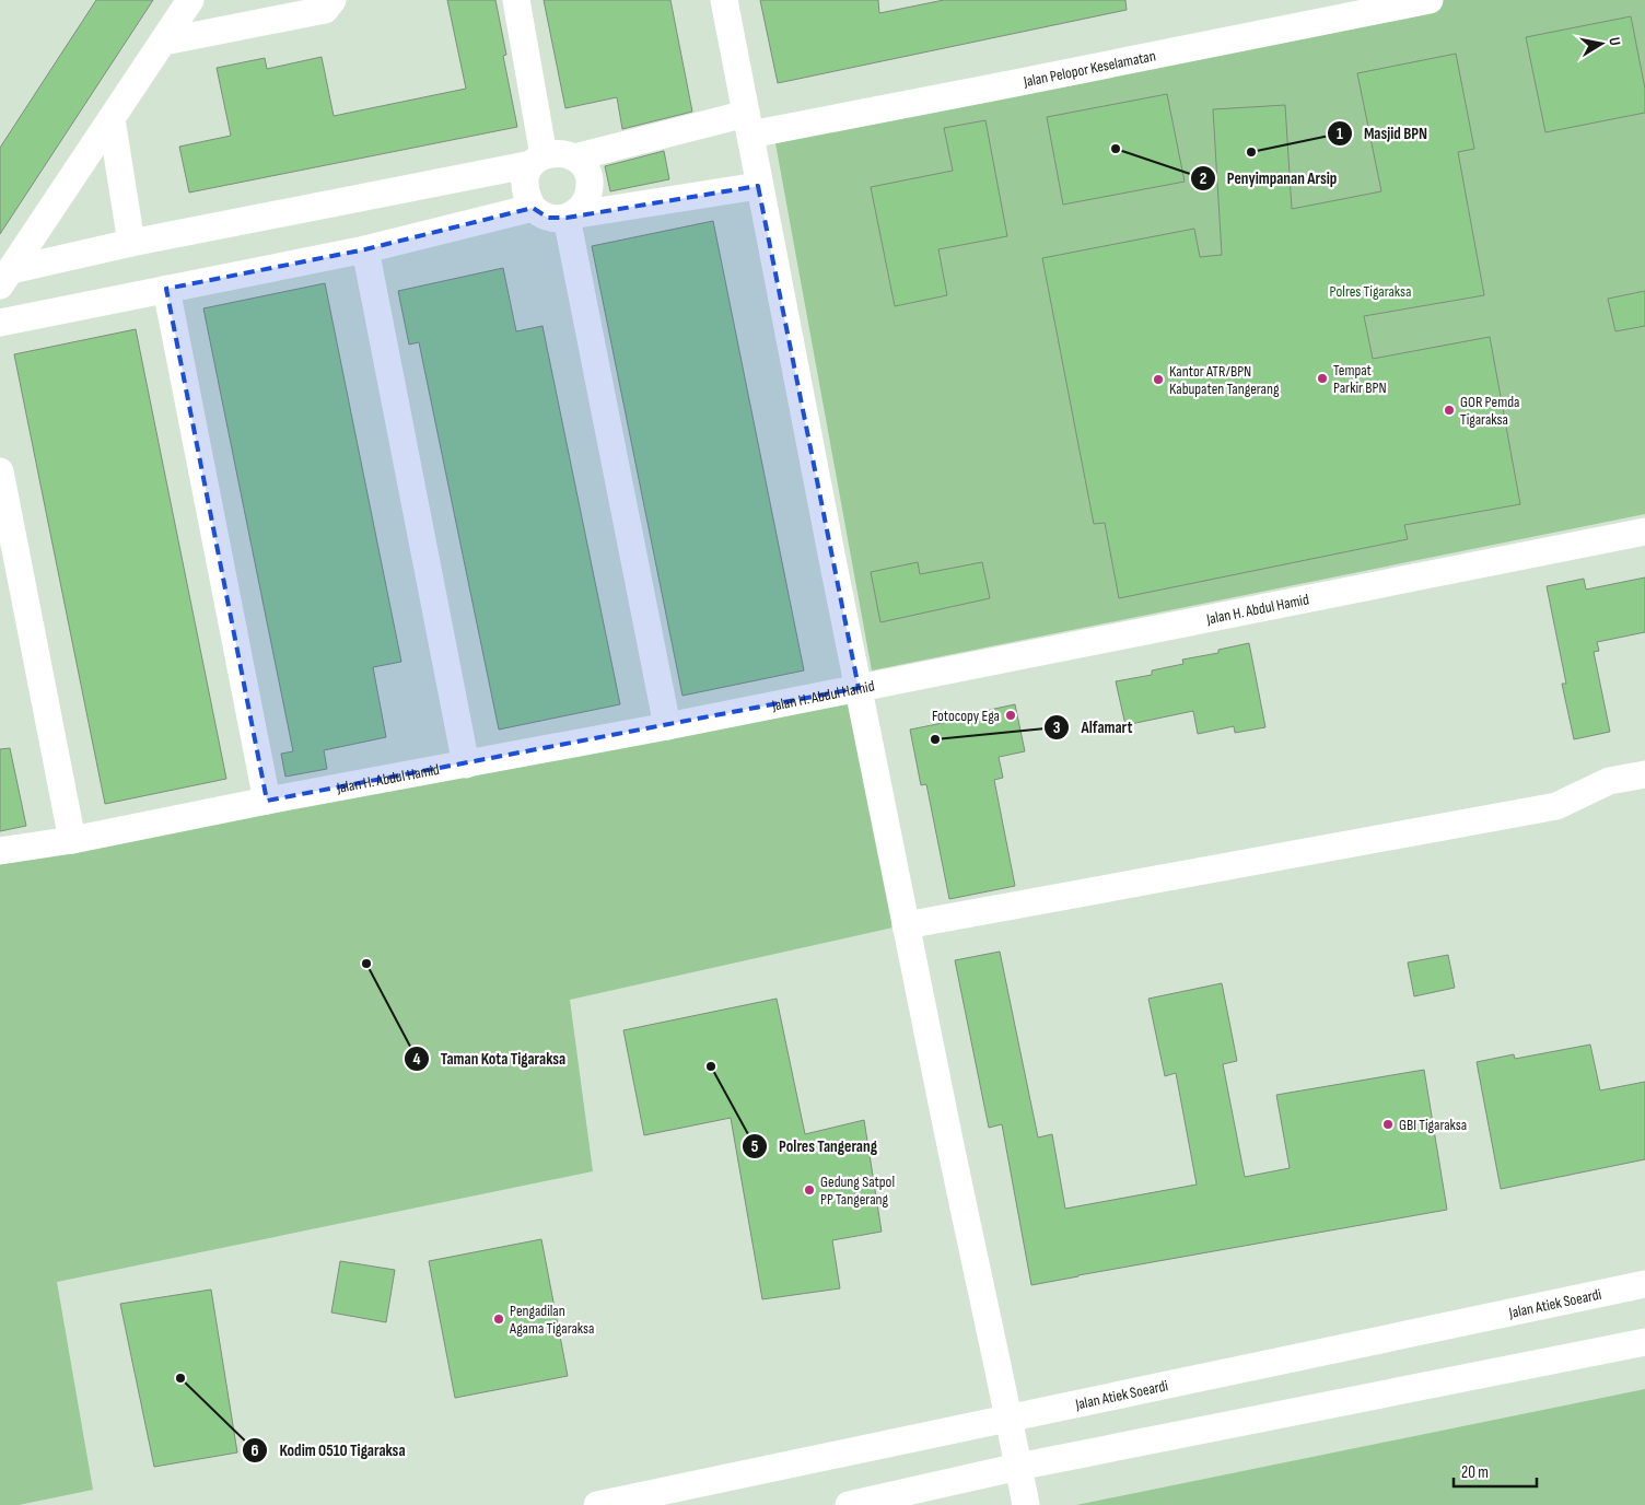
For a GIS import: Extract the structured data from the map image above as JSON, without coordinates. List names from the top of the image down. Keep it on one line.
{"streets":{"street":["Jalan Pelopor Keselamatan","Jalan H. Abdul Hamid","Jalan Atiek Soeardi"]},"parks":["Polres Tigaraksa"],"places":["Penyimpanan Arsip","Masjid BPN","Tempat Parkir BPN","Kantor ATR/BPN Kabupaten Tangerang","GOR Pemda Tigaraksa","Fotocopy Ega","Alfamart","Taman Kota Tigaraksa","Polres Tangerang","GBI Tigaraksa","Gedung Satpol PP Tangerang","Pengadilan Agama Tigaraksa","Kodim 0510 Tigaraksa"],"scale_bar":"20 m","north":"right"}
